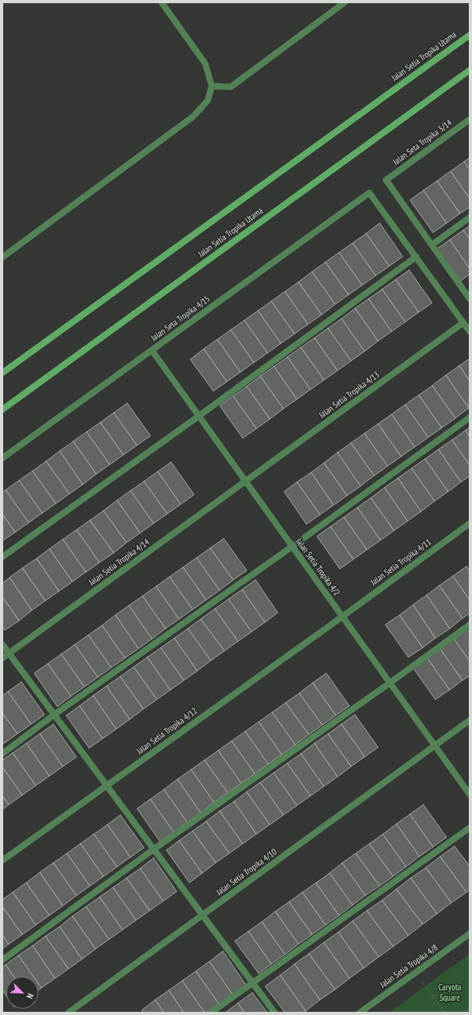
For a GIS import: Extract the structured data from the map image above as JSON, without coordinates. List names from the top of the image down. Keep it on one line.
{"streets":{"main road":["Jalan Setia Tropika Utama"],"street":["Jalan Seta Tropika 3/14","Jalan Seta Tropika 4/15","Jalan Setia Tropika 4/13","Jalan Setia Tropika 4/14","Jalan Setia Tropika 4/11","Jalan Setia Tropika 4/2","Jalan Setia Tropika 4/12","Jalan Setia Tropika 4/10","Jalan Setia Tropika 4/8"]},"crossings":[["Jalan Seta Tropika 4/15","Jalan Setia Tropika 4/2"],["Jalan Setia Tropika 4/13","Jalan Setia Tropika 4/14"],["Jalan Setia Tropika 4/13","Jalan Setia Tropika 4/2"],["Jalan Setia Tropika 4/14","Jalan Setia Tropika 4/2"],["Jalan Setia Tropika 4/11","Jalan Setia Tropika 4/2"],["Jalan Setia Tropika 4/11","Jalan Setia Tropika 4/12"],["Jalan Setia Tropika 4/2","Jalan Setia Tropika 4/12"],["Jalan Setia Tropika 4/2","Jalan Setia Tropika 4/10"]],"parks":["Caryota Square"],"north":"bottom right"}
